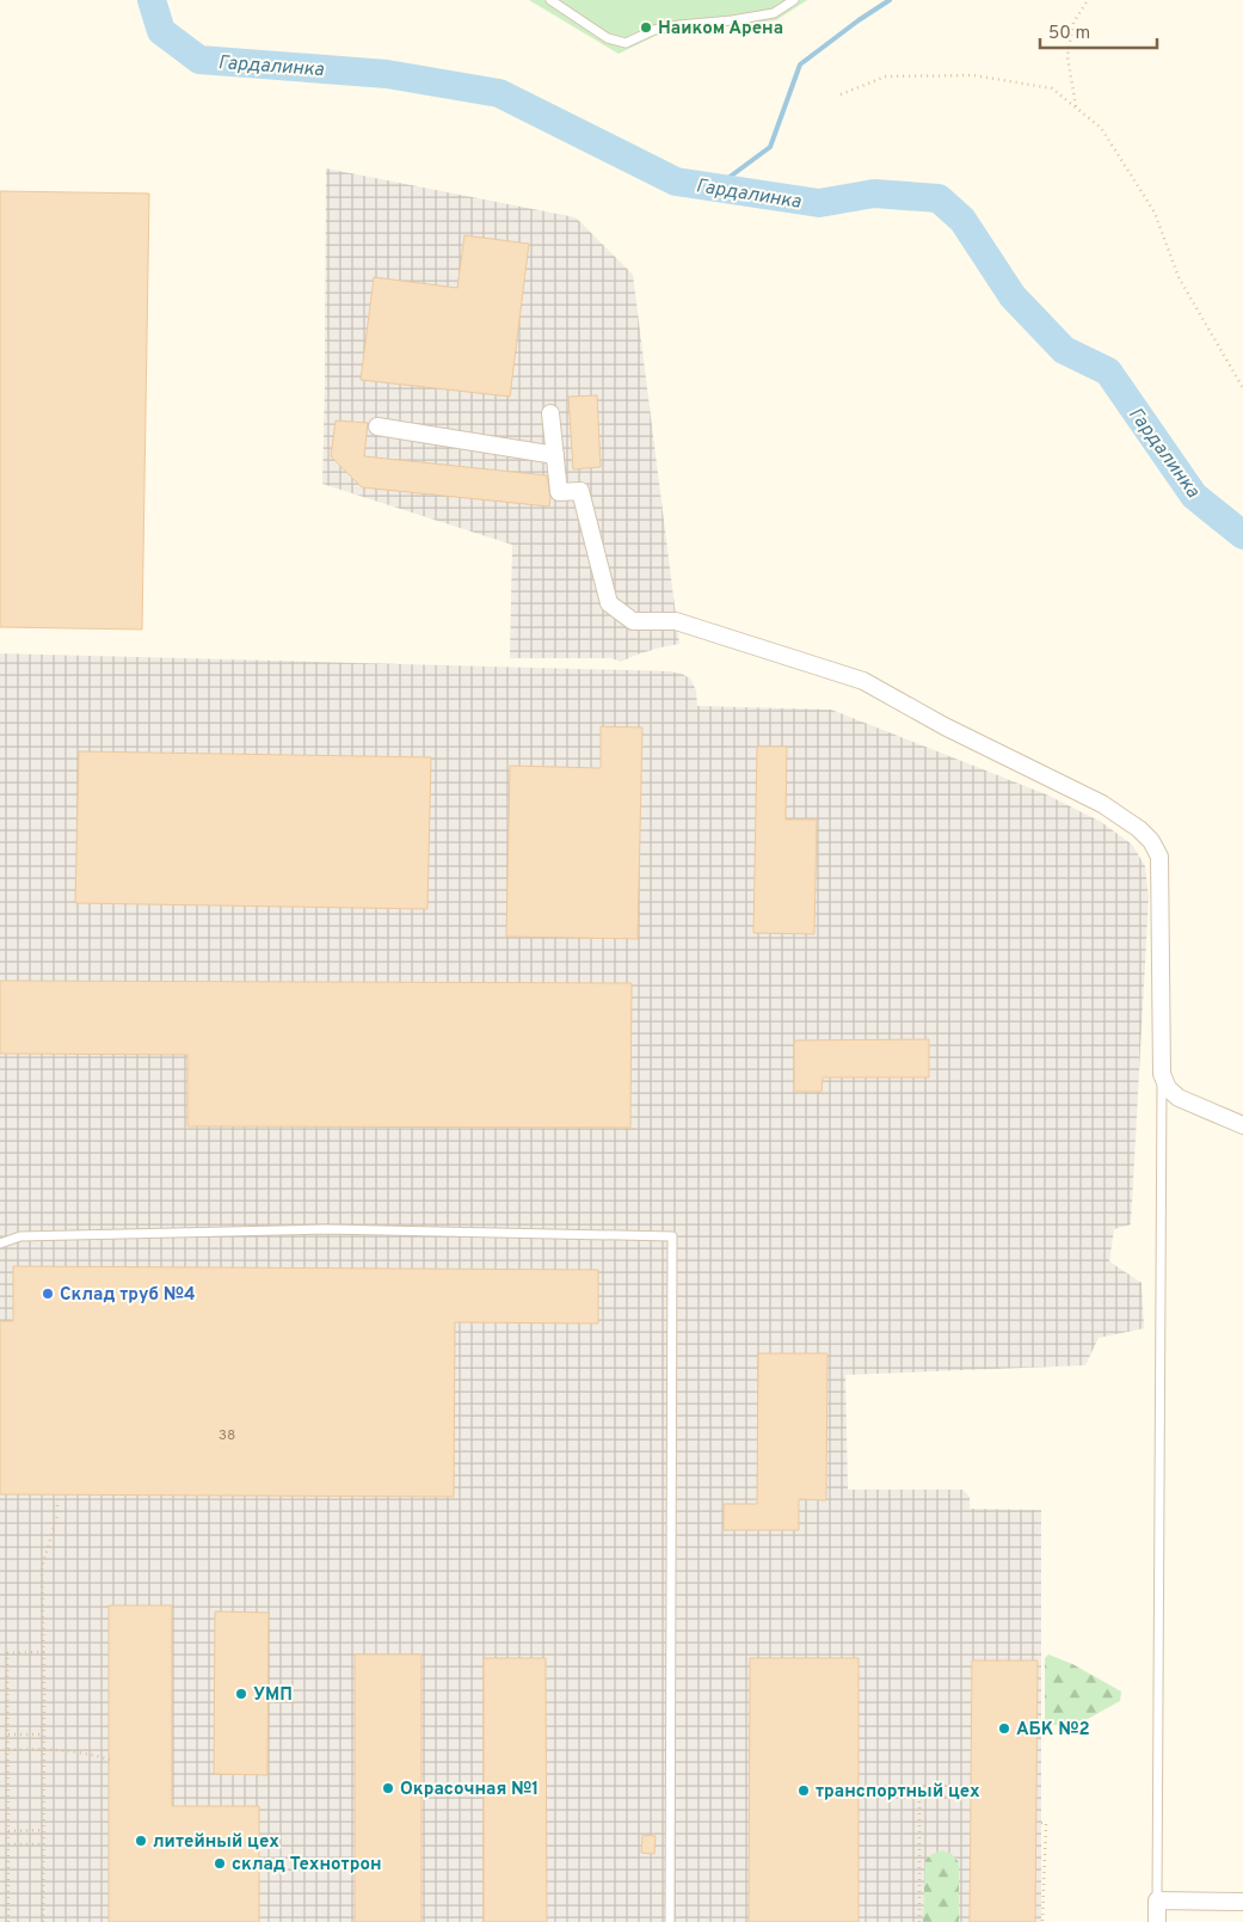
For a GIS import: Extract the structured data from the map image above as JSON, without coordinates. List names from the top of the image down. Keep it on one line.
{"water":["Гардалинка"],"places":["Наиком Арена","Склад труб №4","УМП","АБК №2","Окрасочная №1","транспортный цех","литейный цех","склад Технотрон"],"house_numbers":["38"],"scale_bar":"50 m"}
